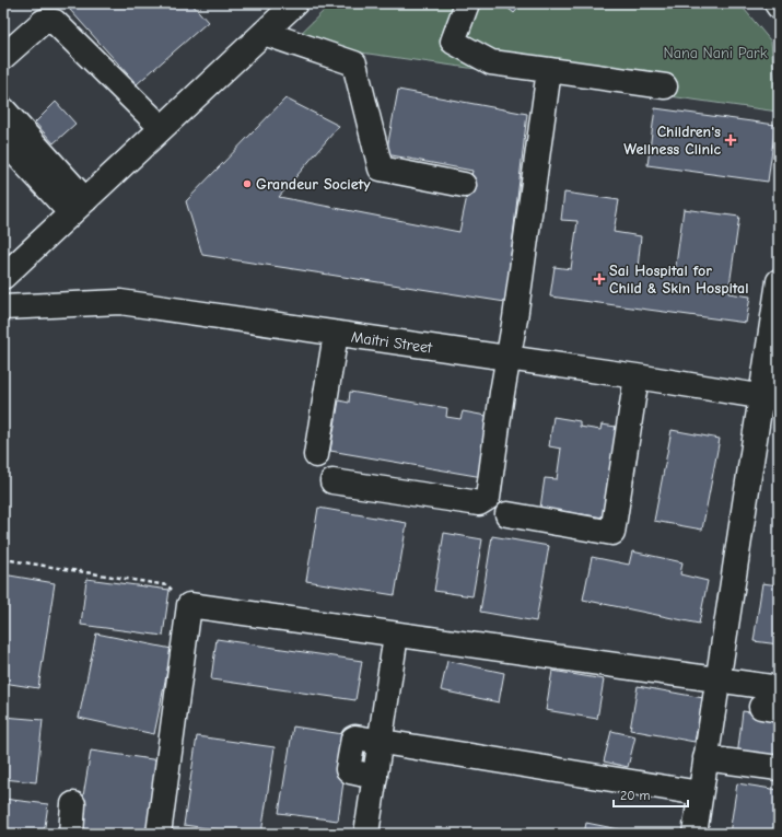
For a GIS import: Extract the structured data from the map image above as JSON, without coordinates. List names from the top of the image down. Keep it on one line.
{"streets":{"street":["Maitri Street"]},"parks":["Nana Nani Park"],"places":{"health":["Children's Wellness Clinic","Sai Hospital for Child & Skin Hospital"],"other":["Grandeur Society"]},"scale_bar":"20 m"}
